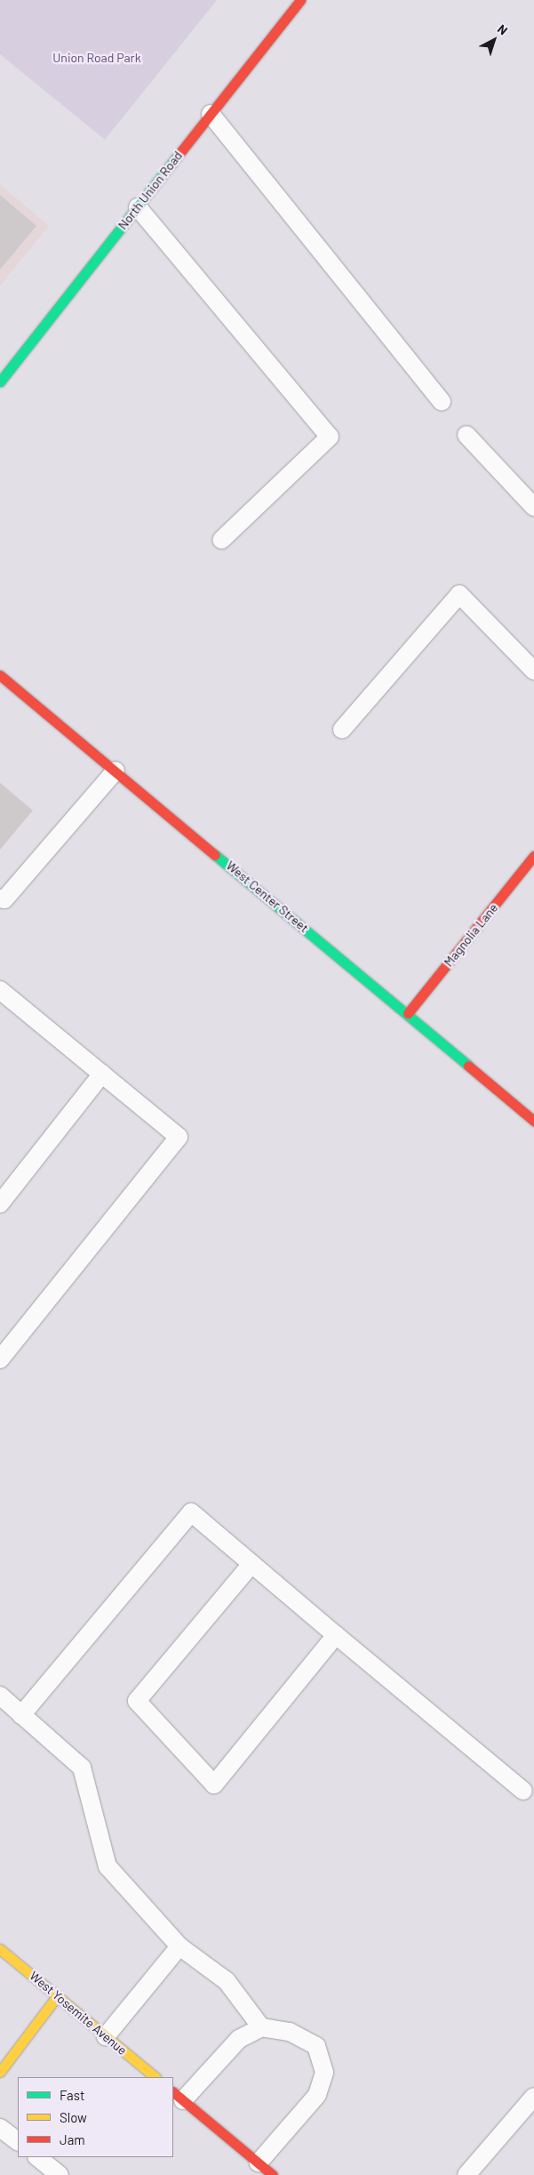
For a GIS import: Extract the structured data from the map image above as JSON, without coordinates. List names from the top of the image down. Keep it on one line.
{"streets":{"street":["North Union Road","West Center Street","Magnolia Lane","West Yosemite Avenue"]},"crossings":[["West Center Street","Magnolia Lane"]],"parks":["Union Road Park"],"legend":["Fast","Slow","Jam"],"north":"top right"}
